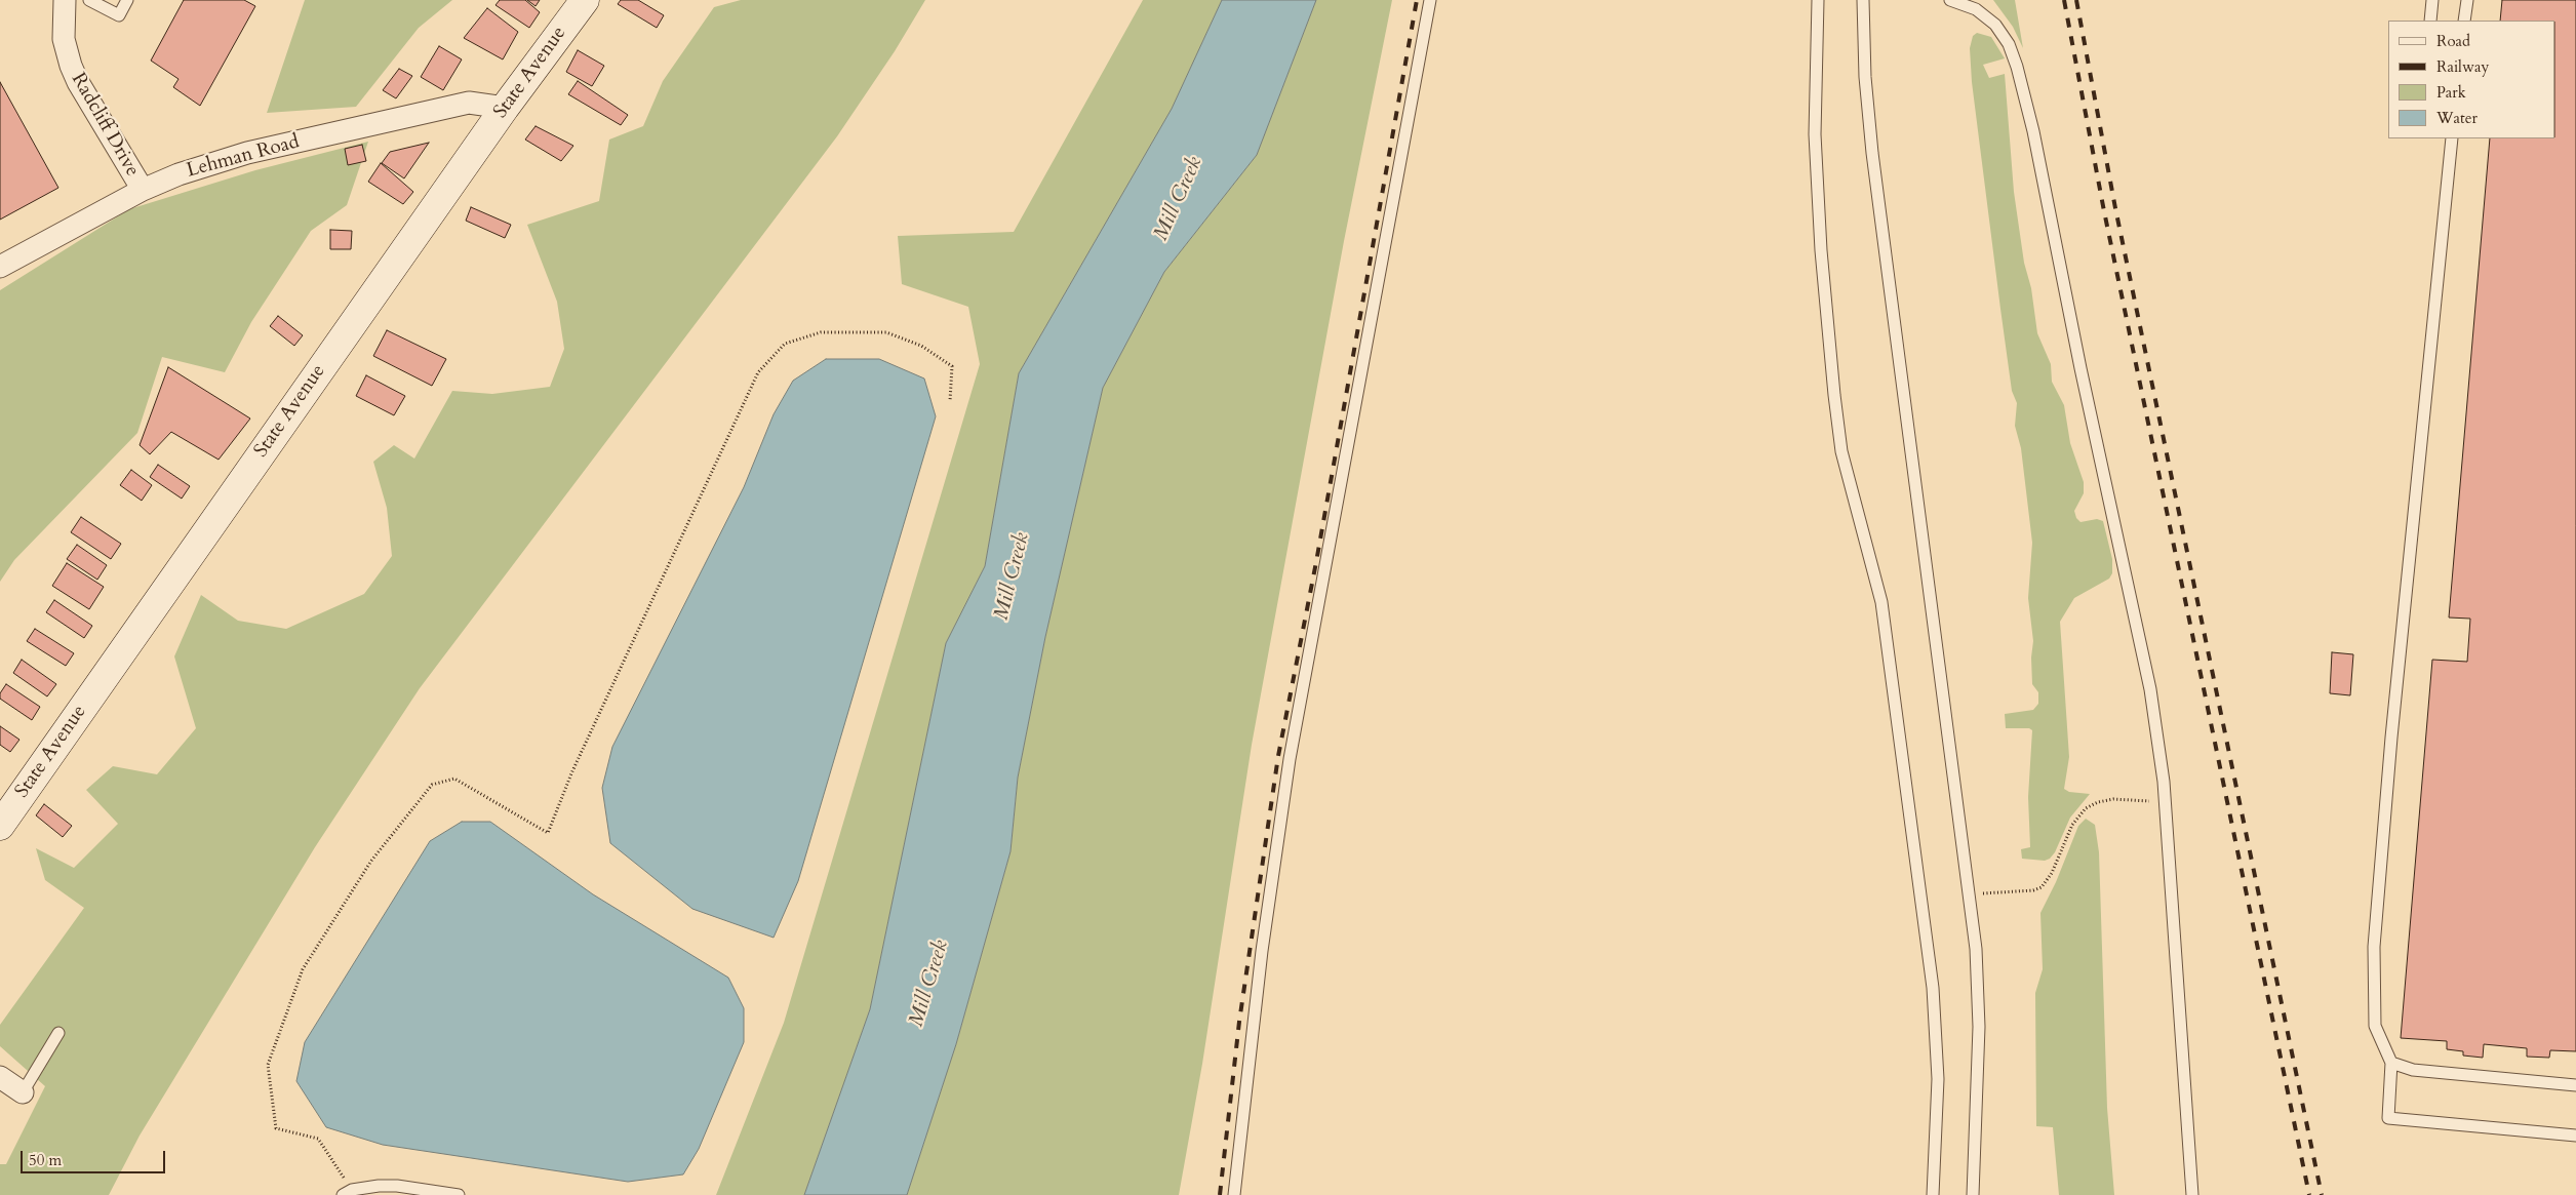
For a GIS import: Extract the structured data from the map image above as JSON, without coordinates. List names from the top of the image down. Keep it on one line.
{"streets":{"main road":["State Avenue"],"street":["Radcliff Drive","Lehman Road"]},"crossings":[["State Avenue","Lehman Road"],["Radcliff Drive","Lehman Road"]],"water":["Mill Creek"],"legend":["Road","Railway","Park","Water"],"scale_bar":"50 m"}
